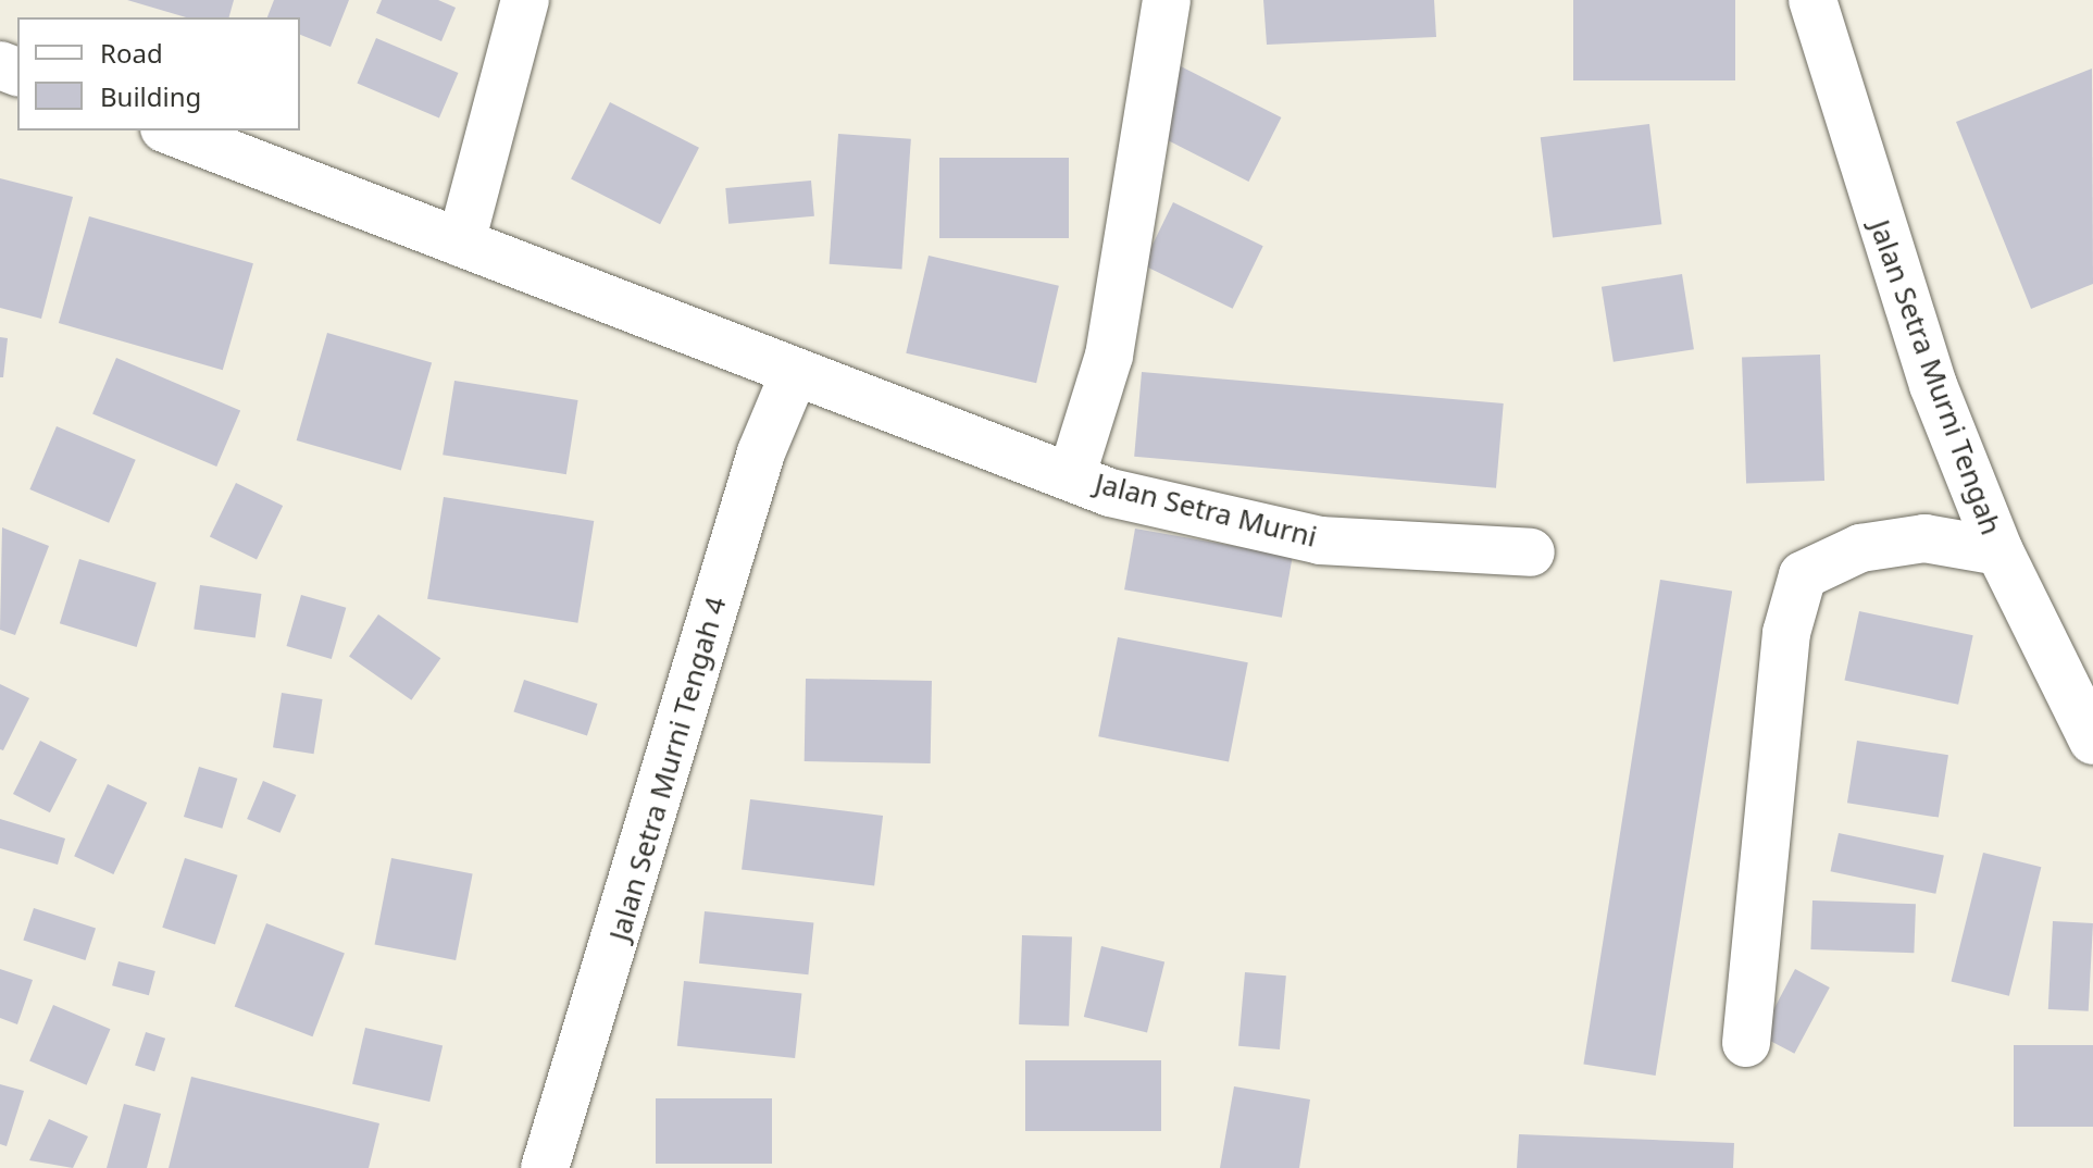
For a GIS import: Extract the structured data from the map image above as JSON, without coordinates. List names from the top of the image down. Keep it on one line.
{"streets":{"street":["Jalan Setra Murni Tengah","Jalan Setra Murni","Jalan Setra Murni Tengah 4"]},"crossings":[["Jalan Setra Murni","Jalan Setra Murni Tengah 4"]],"legend":["Road","Building"]}
